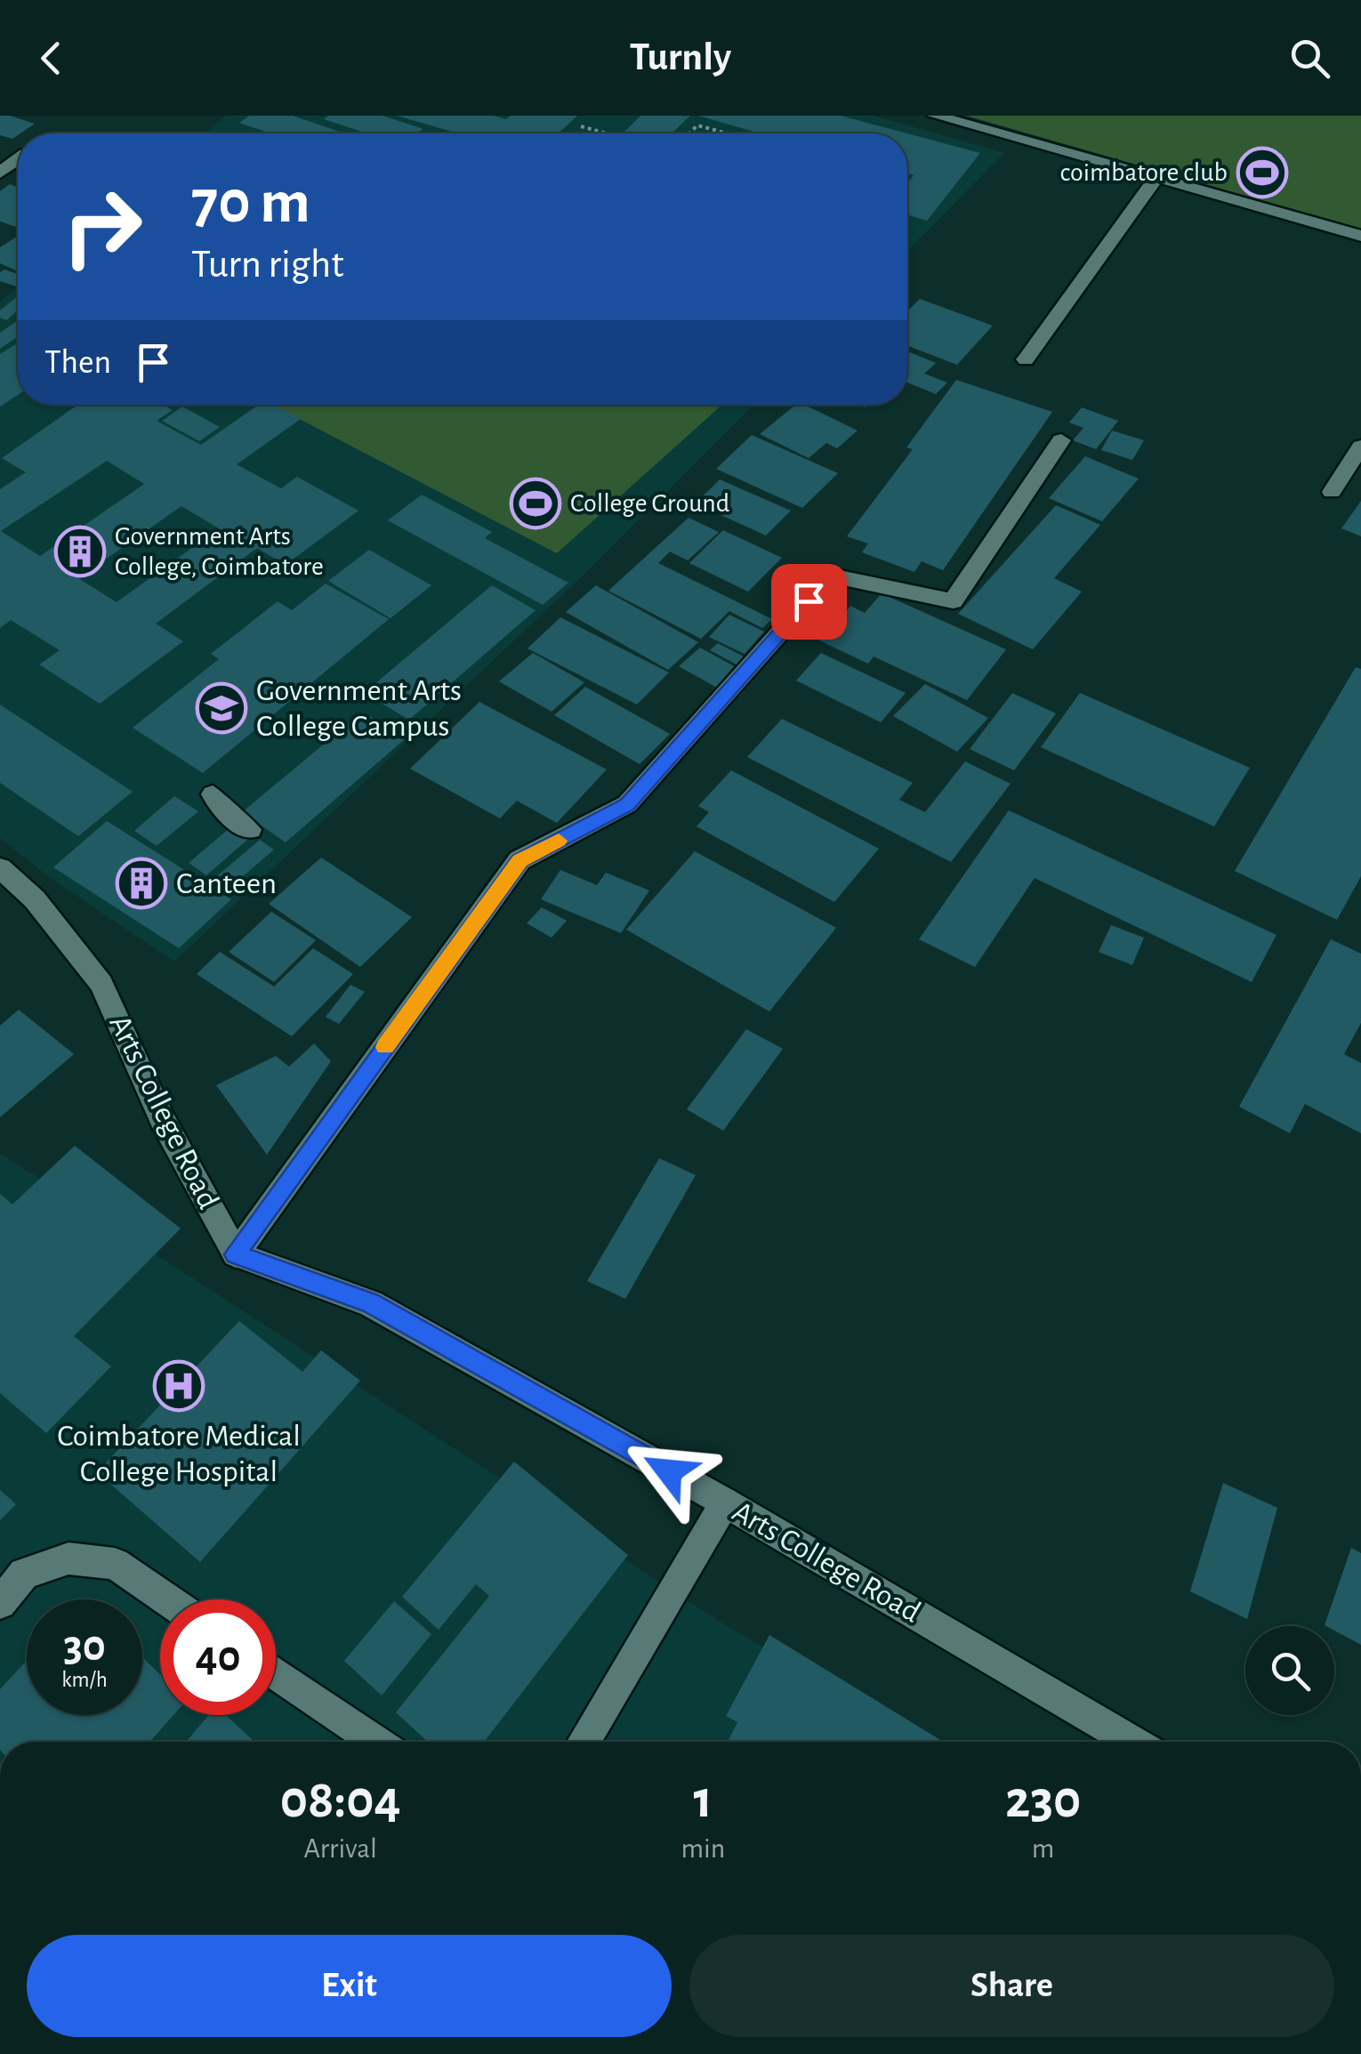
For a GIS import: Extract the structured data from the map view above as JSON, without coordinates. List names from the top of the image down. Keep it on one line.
{"streets":{"street":["Arts College Road"]},"places":{"sports":["coimbatore club","College Ground"],"building":["Government Arts College, Coimbatore","Canteen"],"school or university":["Government Arts College Campus"],"hospital":["Coimbatore Medical College Hospital"]},"page":{"header":"Turnly","turn":["70 m","Turn right"],"then":"Then","speed":"30 km/h","limit":"40","eta":["08:04","Arrival","1","min","230","m"],"buttons":["Exit","Share"]}}
